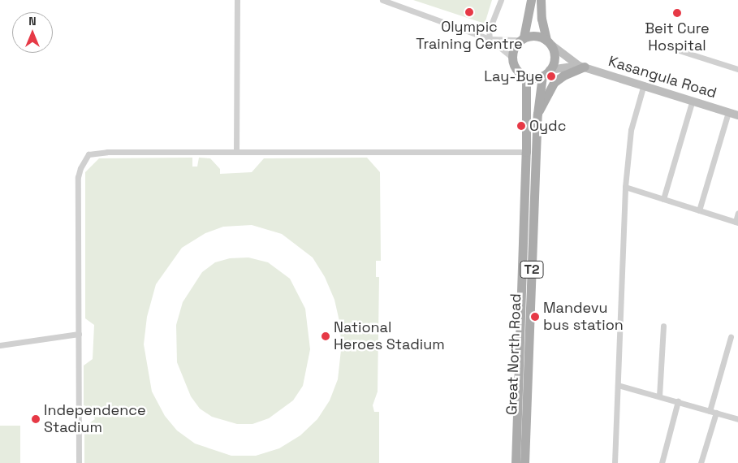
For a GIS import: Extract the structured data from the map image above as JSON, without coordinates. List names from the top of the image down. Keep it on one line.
{"streets":{"main road":["Kasangula Road","T2","Great North Road"]},"crossings":[["Kasangula Road","T2"],["Kasangula Road","Great North Road"],["T2","Great North Road"]],"places":["Olympic Training Centre","Beit Cure Hospital","Lay-Bye","Oydc","Mandevu bus station","National Heroes Stadium","Independence Stadium"],"north":"top"}
